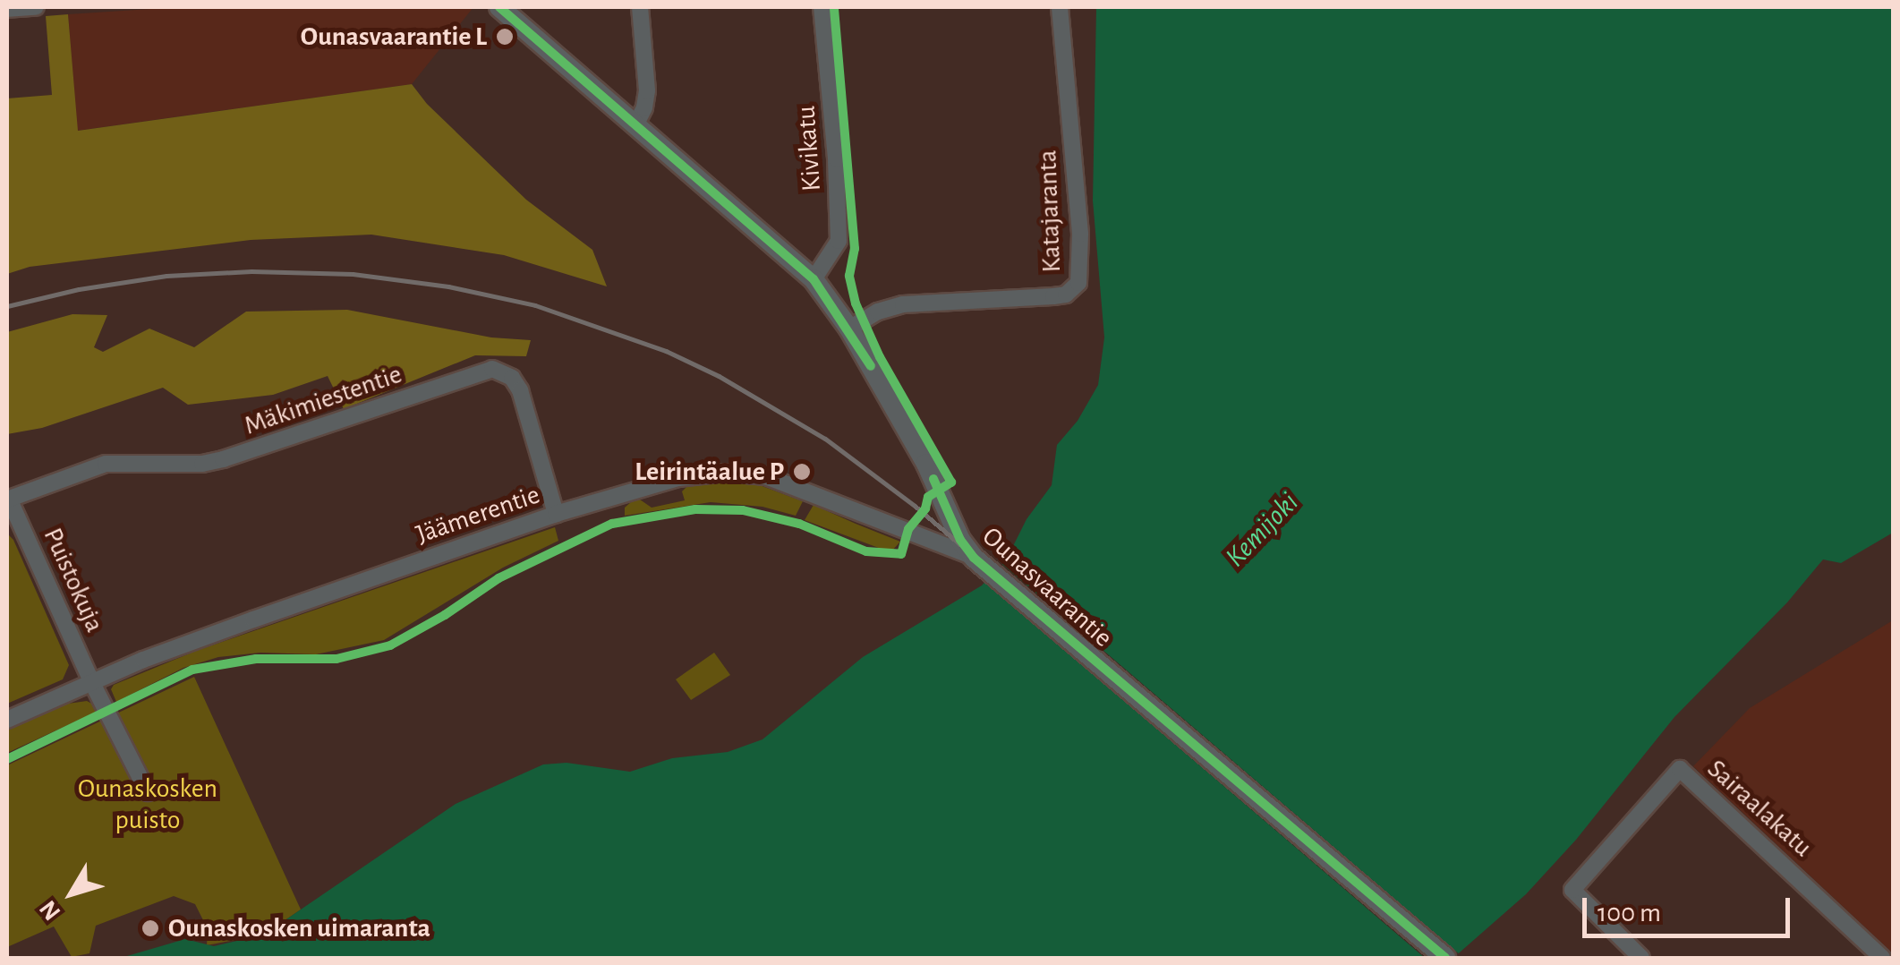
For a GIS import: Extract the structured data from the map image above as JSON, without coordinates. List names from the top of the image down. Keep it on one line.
{"streets":{"street":["Kivikatu","Katajaranta","Mäkimiestentie","Jäämerentie","Puistokuja","Ounasvaarantie","Sairaalakatu"]},"crossings":[["Kivikatu","Ounasvaarantie"],["Katajaranta","Ounasvaarantie"],["Mäkimiestentie","Jäämerentie"],["Mäkimiestentie","Puistokuja"],["Jäämerentie","Puistokuja"],["Jäämerentie","Ounasvaarantie"]],"water":["Kemijoki"],"parks":["Ounaskosken puisto"],"places":["Ounasvaarantie L","Leirintäalue P","Ounaskosken uimaranta"],"scale_bar":"100 m","north":"bottom left"}
